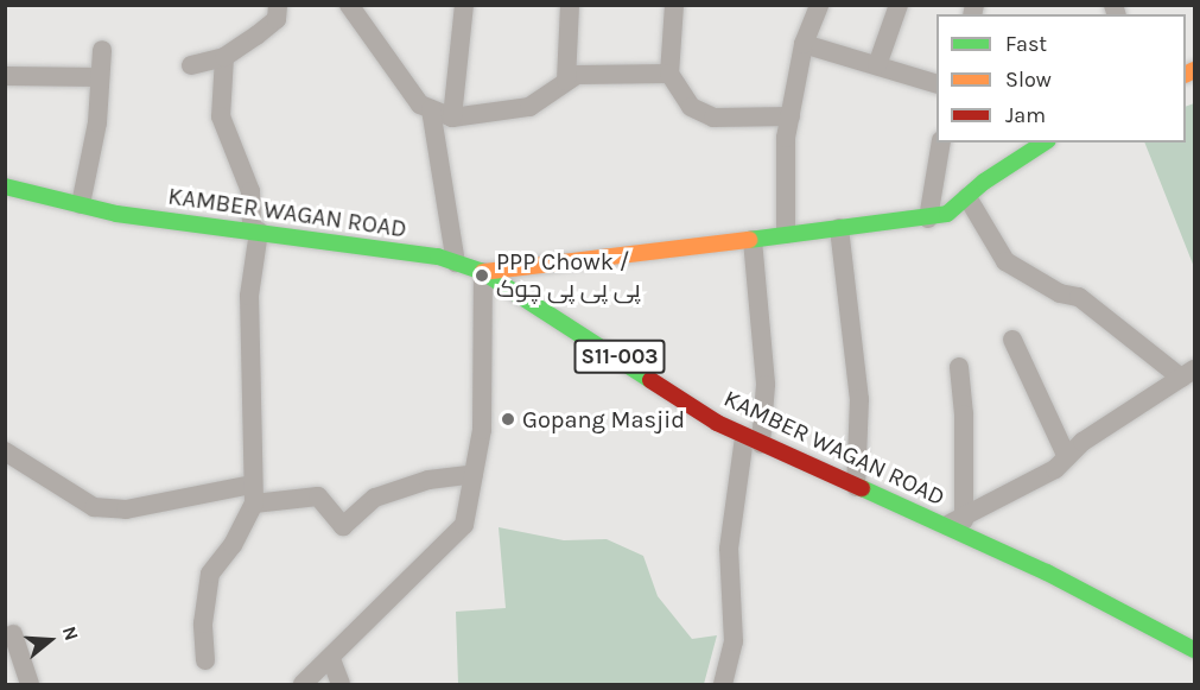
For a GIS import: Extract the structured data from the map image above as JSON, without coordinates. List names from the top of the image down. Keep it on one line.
{"streets":{"main road":["KAMBER WAGAN ROAD","S11-003"]},"places":["PPP Chowk / پی پی پی چوک","Gopang Masjid"],"legend":["Fast","Slow","Jam"],"north":"right"}
